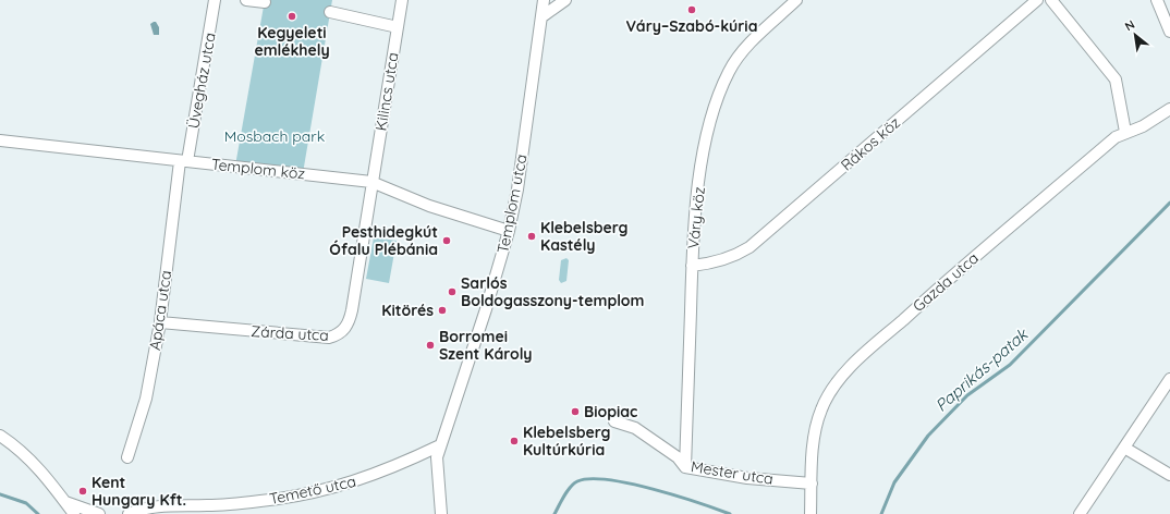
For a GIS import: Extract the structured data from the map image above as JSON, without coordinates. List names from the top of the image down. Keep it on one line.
{"streets":{"street":["Üvegház utca","Kilincs utca","Rákos köz","Templom köz","Templom utca","Váry köz","Gazda utca","Apáca utca","Zárda utca","Mester utca","Temető utca"]},"crossings":[["Üvegház utca","Templom köz"],["Üvegház utca","Apáca utca"],["Kilincs utca","Templom köz"],["Kilincs utca","Zárda utca"],["Rákos köz","Váry köz"],["Templom köz","Templom utca"],["Templom köz","Apáca utca"],["Templom köz","Zárda utca"],["Templom utca","Temető utca"],["Váry köz","Mester utca"],["Gazda utca","Mester utca"],["Apáca utca","Zárda utca"]],"water":["Paprikás-patak"],"parks":["Mosbach park"],"places":["Váry–Szabó-kúria","Kegyeleti emlékhely","Klebelsberg Kastély","Pesthidegkút Ófalu Plébánia","Sarlós Boldogasszony-templom","Kitörés","Borromei Szent Károly","Biopiac","Klebelsberg Kultúrkúria","Kent Hungary Kft."],"north":"top left"}
